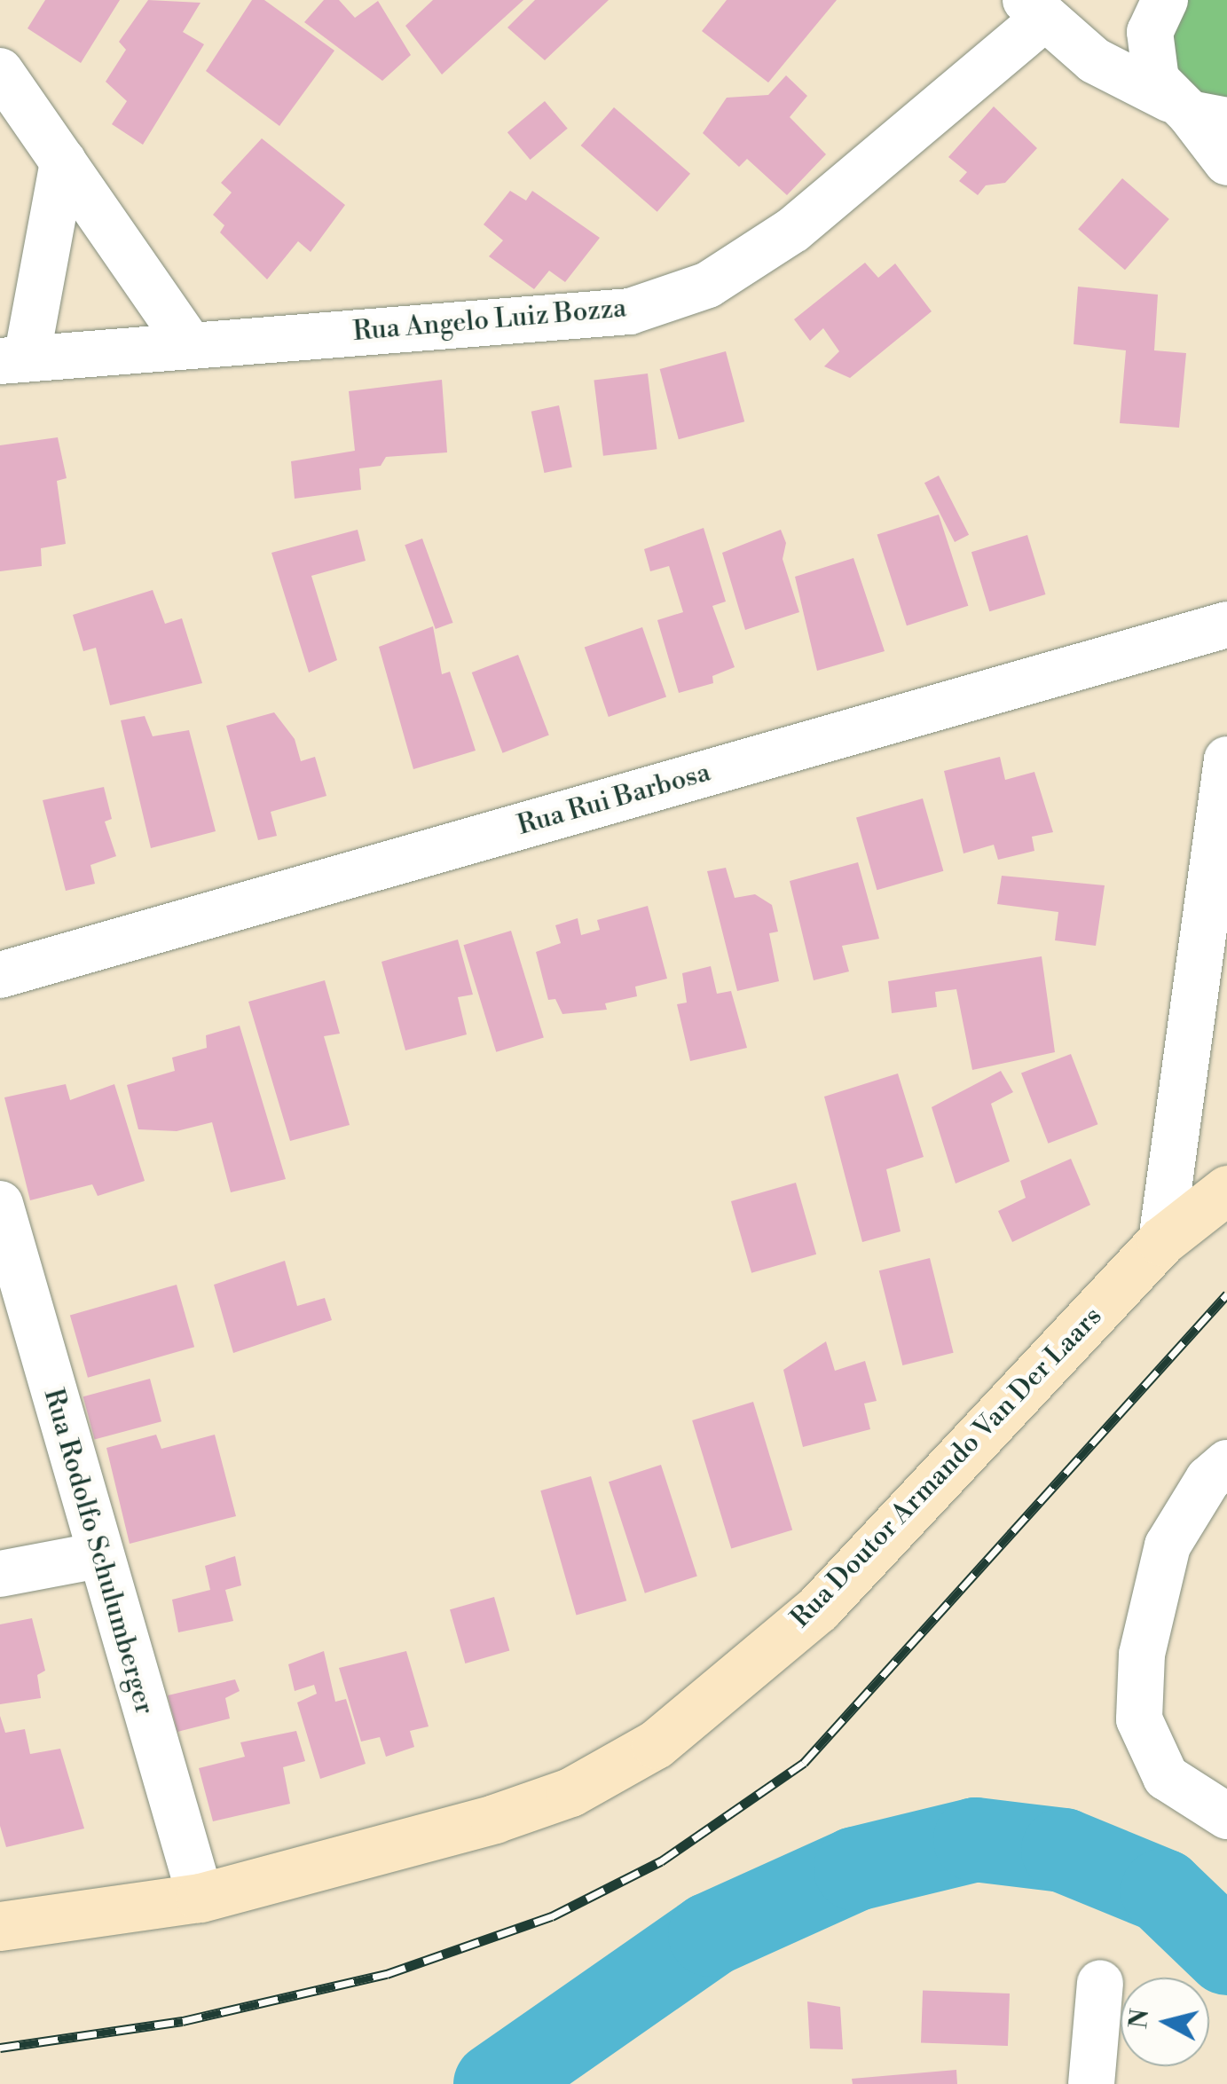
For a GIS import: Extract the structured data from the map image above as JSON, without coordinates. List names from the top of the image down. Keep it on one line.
{"streets":{"main road":["Rua Doutor Armando Van Der Laars"],"street":["Rua Angelo Luiz Bozza","Rua Rui Barbosa","Rua Rodolfo Schulumberger"]},"crossings":[["Rua Doutor Armando Van Der Laars","Rua Rodolfo Schulumberger"]],"north":"left"}
